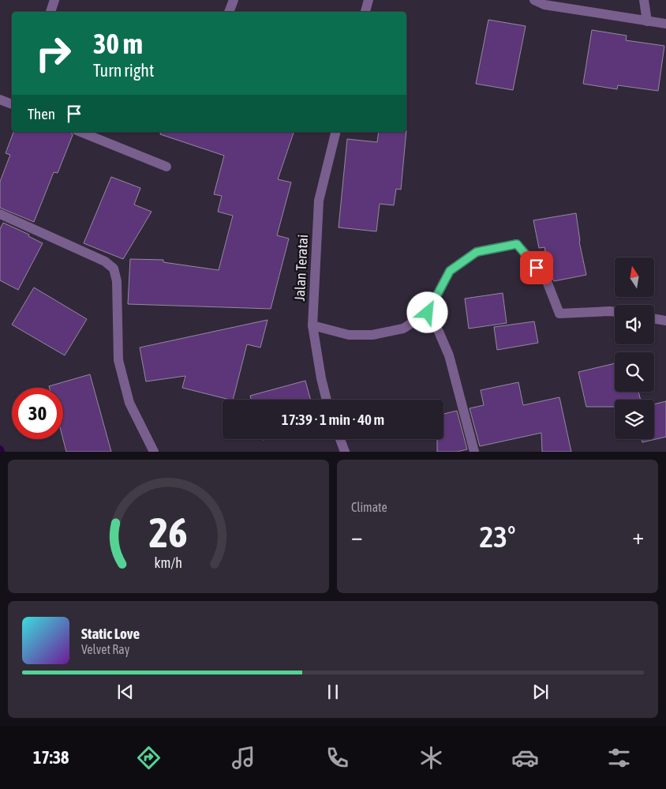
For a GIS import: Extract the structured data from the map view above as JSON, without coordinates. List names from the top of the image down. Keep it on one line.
{"streets":{"street":["Jalan Teratai"]},"north":"top","page":{"turn":["30 m","Turn right"],"then":"Then","limit":"30","trip":"17:39 · 1 min · 40 m","tile":"Climate","heat":["−","23°","+"],"song":["Static Love","Velvet Ray"],"tabs":"17:38","gauge":["26","km/h"]}}
